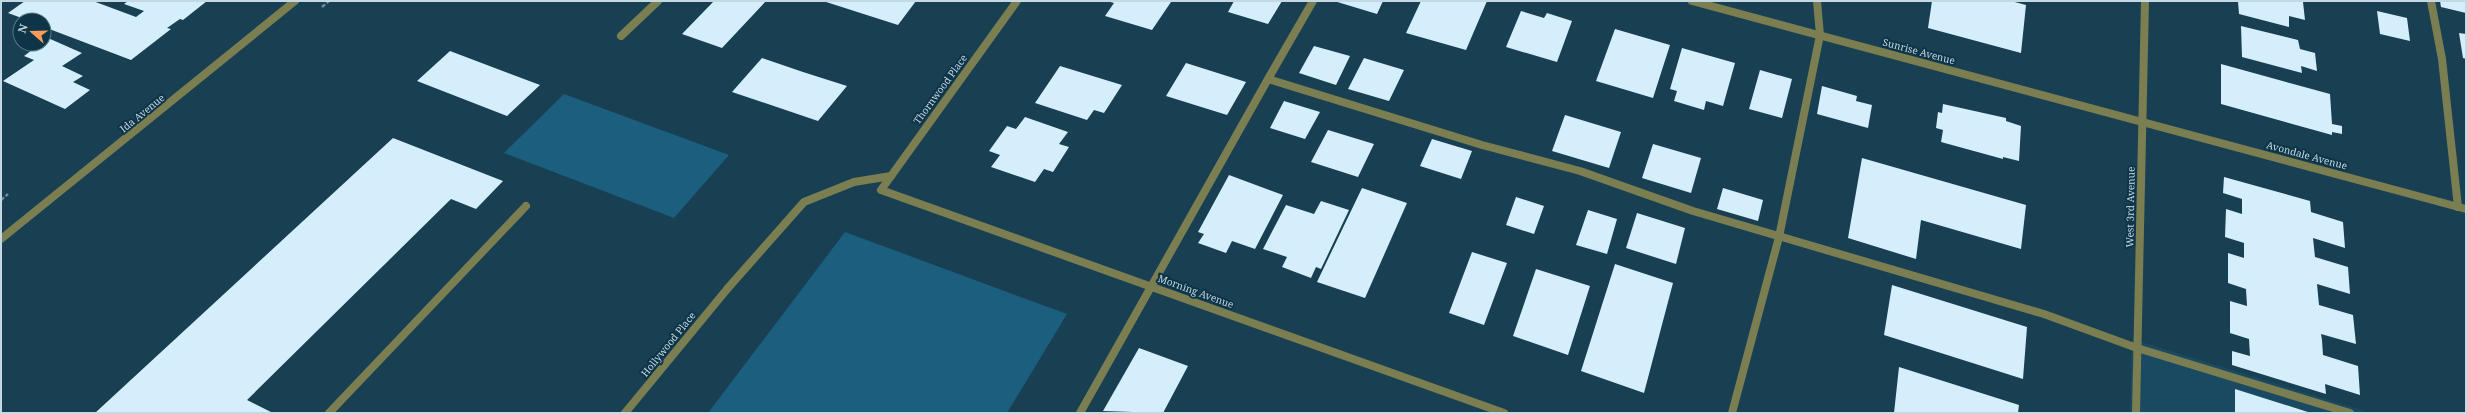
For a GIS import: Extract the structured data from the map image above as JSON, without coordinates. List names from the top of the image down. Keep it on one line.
{"streets":{"street":["Sunrise Avenue","Thornwood Place","Ida Avenue","Avondale Avenue","West 3rd Avenue","Morning Avenue","Hollywood Place"]},"crossings":[["Sunrise Avenue","Avondale Avenue"],["Sunrise Avenue","West 3rd Avenue"],["Thornwood Place","Morning Avenue"],["Thornwood Place","Hollywood Place"],["Avondale Avenue","West 3rd Avenue"]],"north":"left"}
